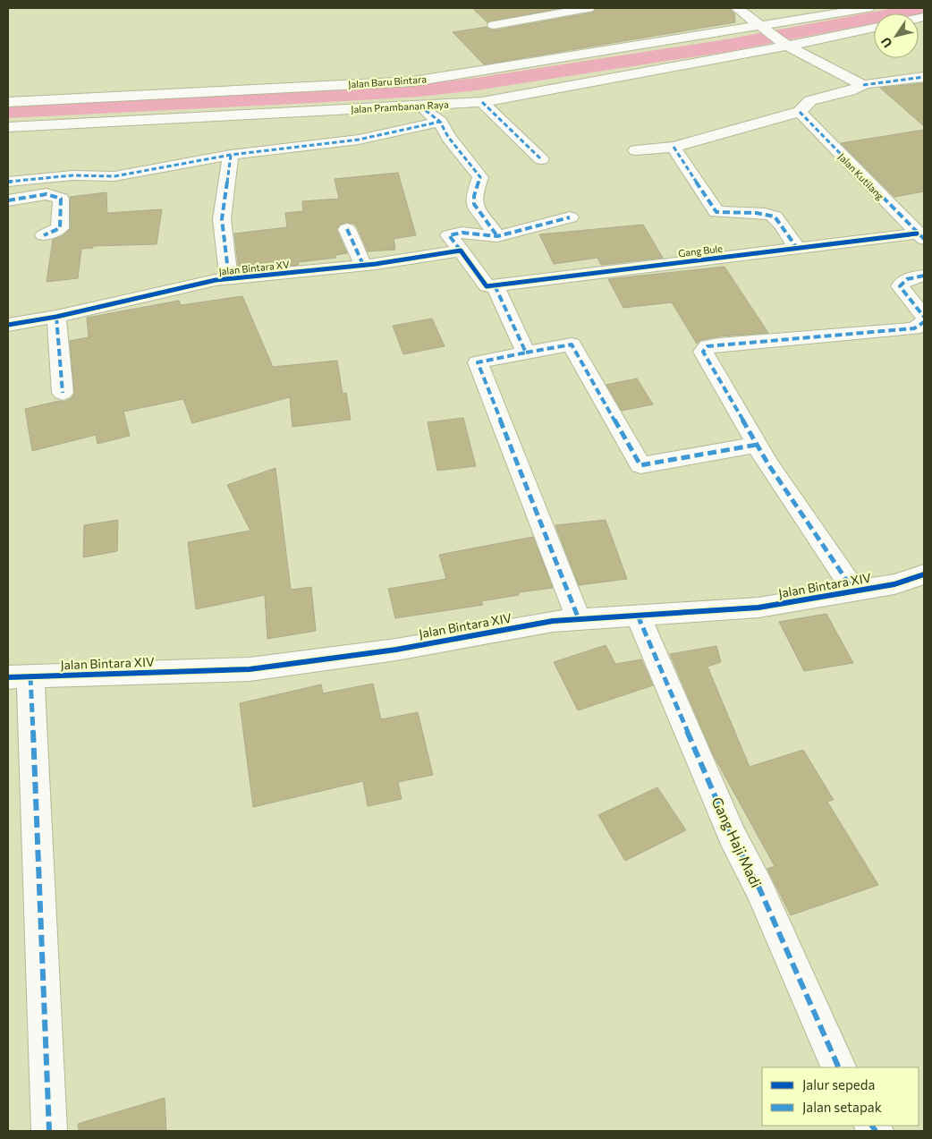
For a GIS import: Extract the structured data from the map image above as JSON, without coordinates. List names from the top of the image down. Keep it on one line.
{"streets":{"street":["Jalan Baru Bintara","Jalan Prambanan Raya","Jalan Kutilang","Gang Bule","Jalan Bintara XV","Jalan Bintara XIV","Gang Haji Madi"]},"crossings":[["Jalan Kutilang","Gang Bule"],["Jalan Bintara XIV","Gang Haji Madi"]],"legend":["Jalur sepeda","Jalan setapak"],"north":"bottom left"}
